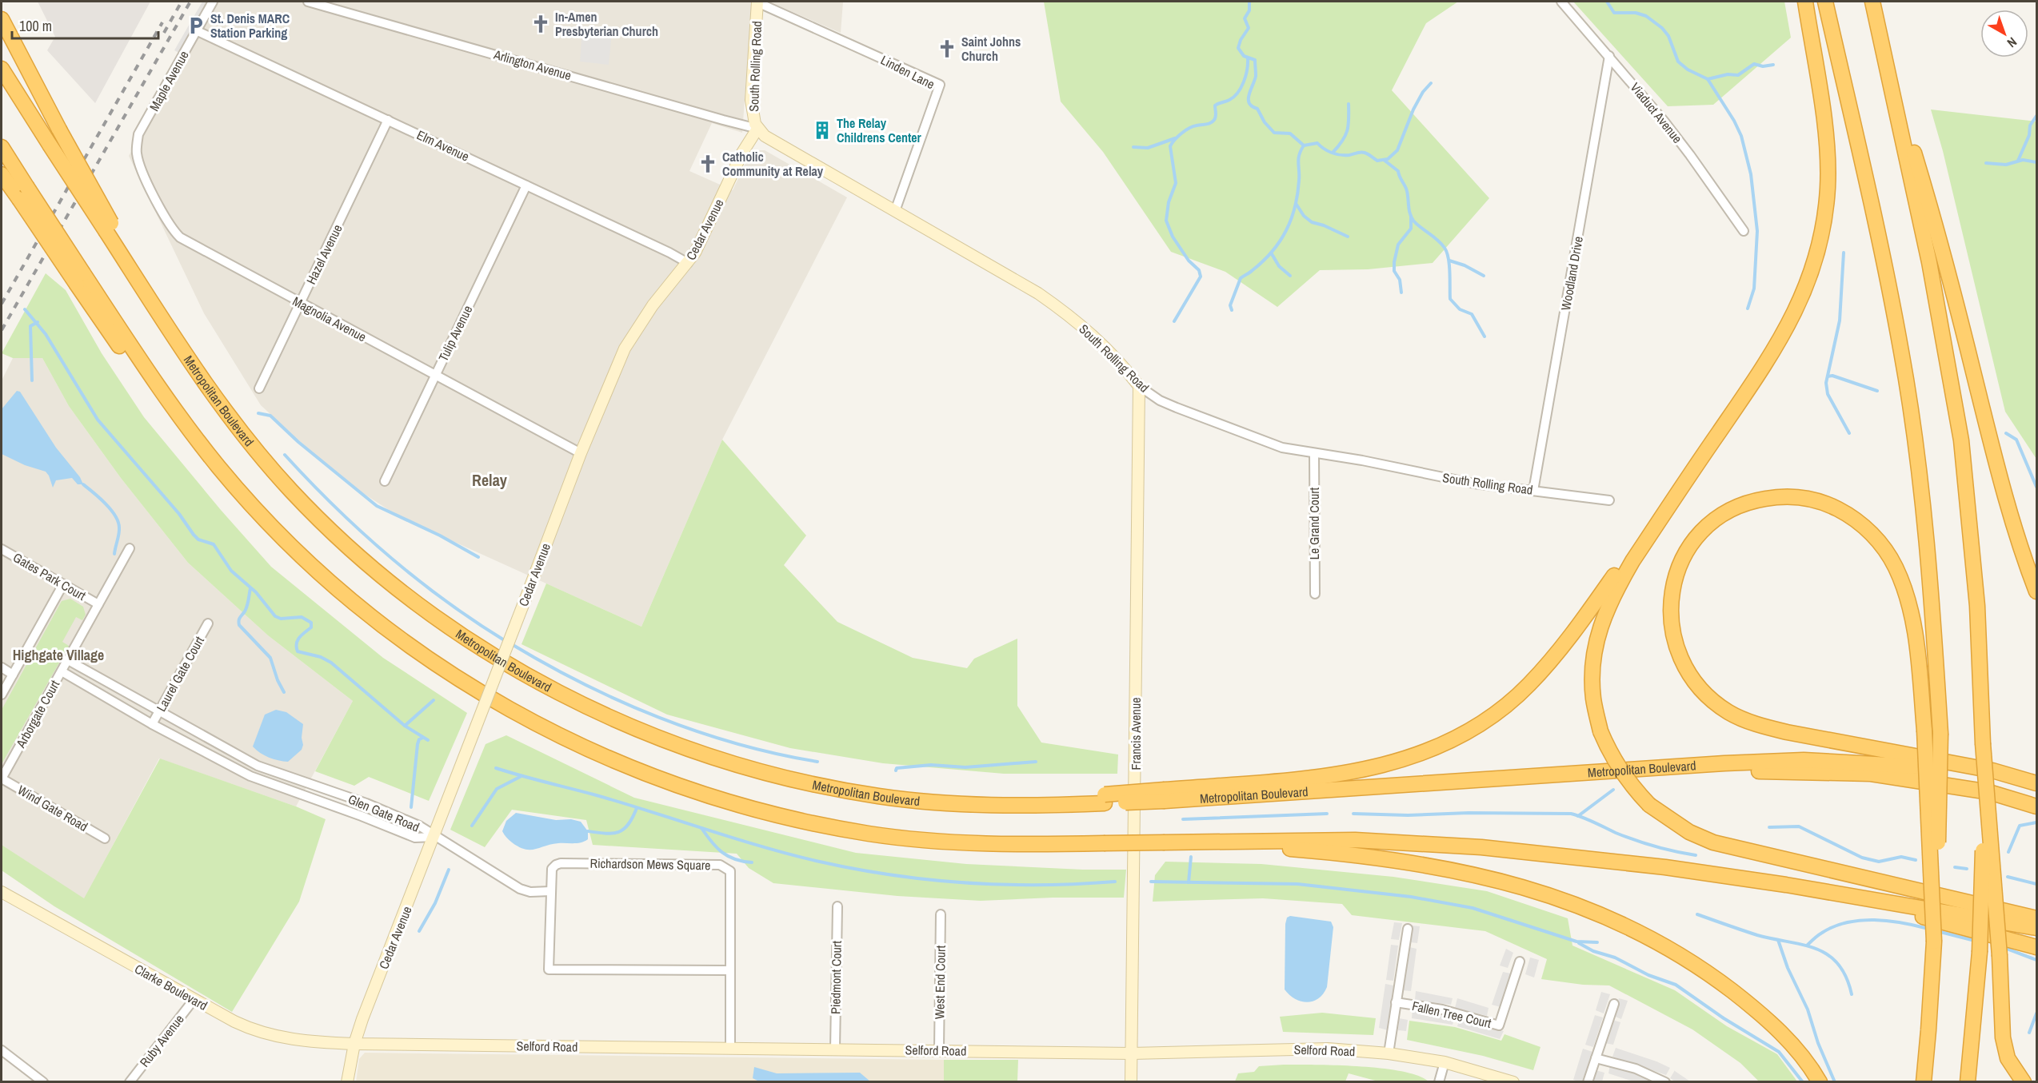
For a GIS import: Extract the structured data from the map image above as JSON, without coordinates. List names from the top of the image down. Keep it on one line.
{"streets":{"highway":["Metropolitan Boulevard"],"street":["Arlington Avenue","South Rolling Road","Linden Lane","Maple Avenue","Viaduct Avenue","Elm Avenue","Cedar Avenue","Hazel Avenue","Woodland Drive","Magnolia Avenue","Tulip Avenue","Le Grand Court","Gates Park Court","Laurel Gate Court","Arborgate Court","Francis Avenue","Wind Gate Road","Glen Gate Road","Richardson Mews Square","Piedmont Court","West End Court","Clarke Boulevard","Fallen Tree Court","Ruby Avenue","Selford Road"]},"crossings":[["Arlington Avenue","South Rolling Road"],["Arlington Avenue","Cedar Avenue"],["South Rolling Road","Linden Lane"],["South Rolling Road","Cedar Avenue"],["South Rolling Road","Woodland Drive"],["South Rolling Road","Le Grand Court"],["South Rolling Road","Francis Avenue"],["Maple Avenue","Elm Avenue"],["Maple Avenue","Magnolia Avenue"],["Viaduct Avenue","Woodland Drive"],["Elm Avenue","Cedar Avenue"],["Elm Avenue","Hazel Avenue"],["Elm Avenue","Tulip Avenue"],["Cedar Avenue","Magnolia Avenue"],["Cedar Avenue","Glen Gate Road"],["Cedar Avenue","Clarke Boulevard"],["Cedar Avenue","Selford Road"],["Hazel Avenue","Magnolia Avenue"],["Magnolia Avenue","Tulip Avenue"],["Gates Park Court","Arborgate Court"],["Laurel Gate Court","Glen Gate Road"],["Arborgate Court","Wind Gate Road"],["Arborgate Court","Glen Gate Road"],["Francis Avenue","Selford Road"],["Richardson Mews Square","Selford Road"],["Piedmont Court","Selford Road"],["West End Court","Selford Road"],["Clarke Boulevard","Ruby Avenue"],["Clarke Boulevard","Selford Road"],["Fallen Tree Court","Selford Road"]],"districts":["Relay","Highgate Village"],"places":{"church":["In-Amen Presbyterian Church","Saint Johns Church","Catholic Community at Relay"],"parking":["St. Denis MARC Station Parking"],"building":["The Relay Childrens Center"]},"scale_bar":"100 m","north":"bottom right"}
